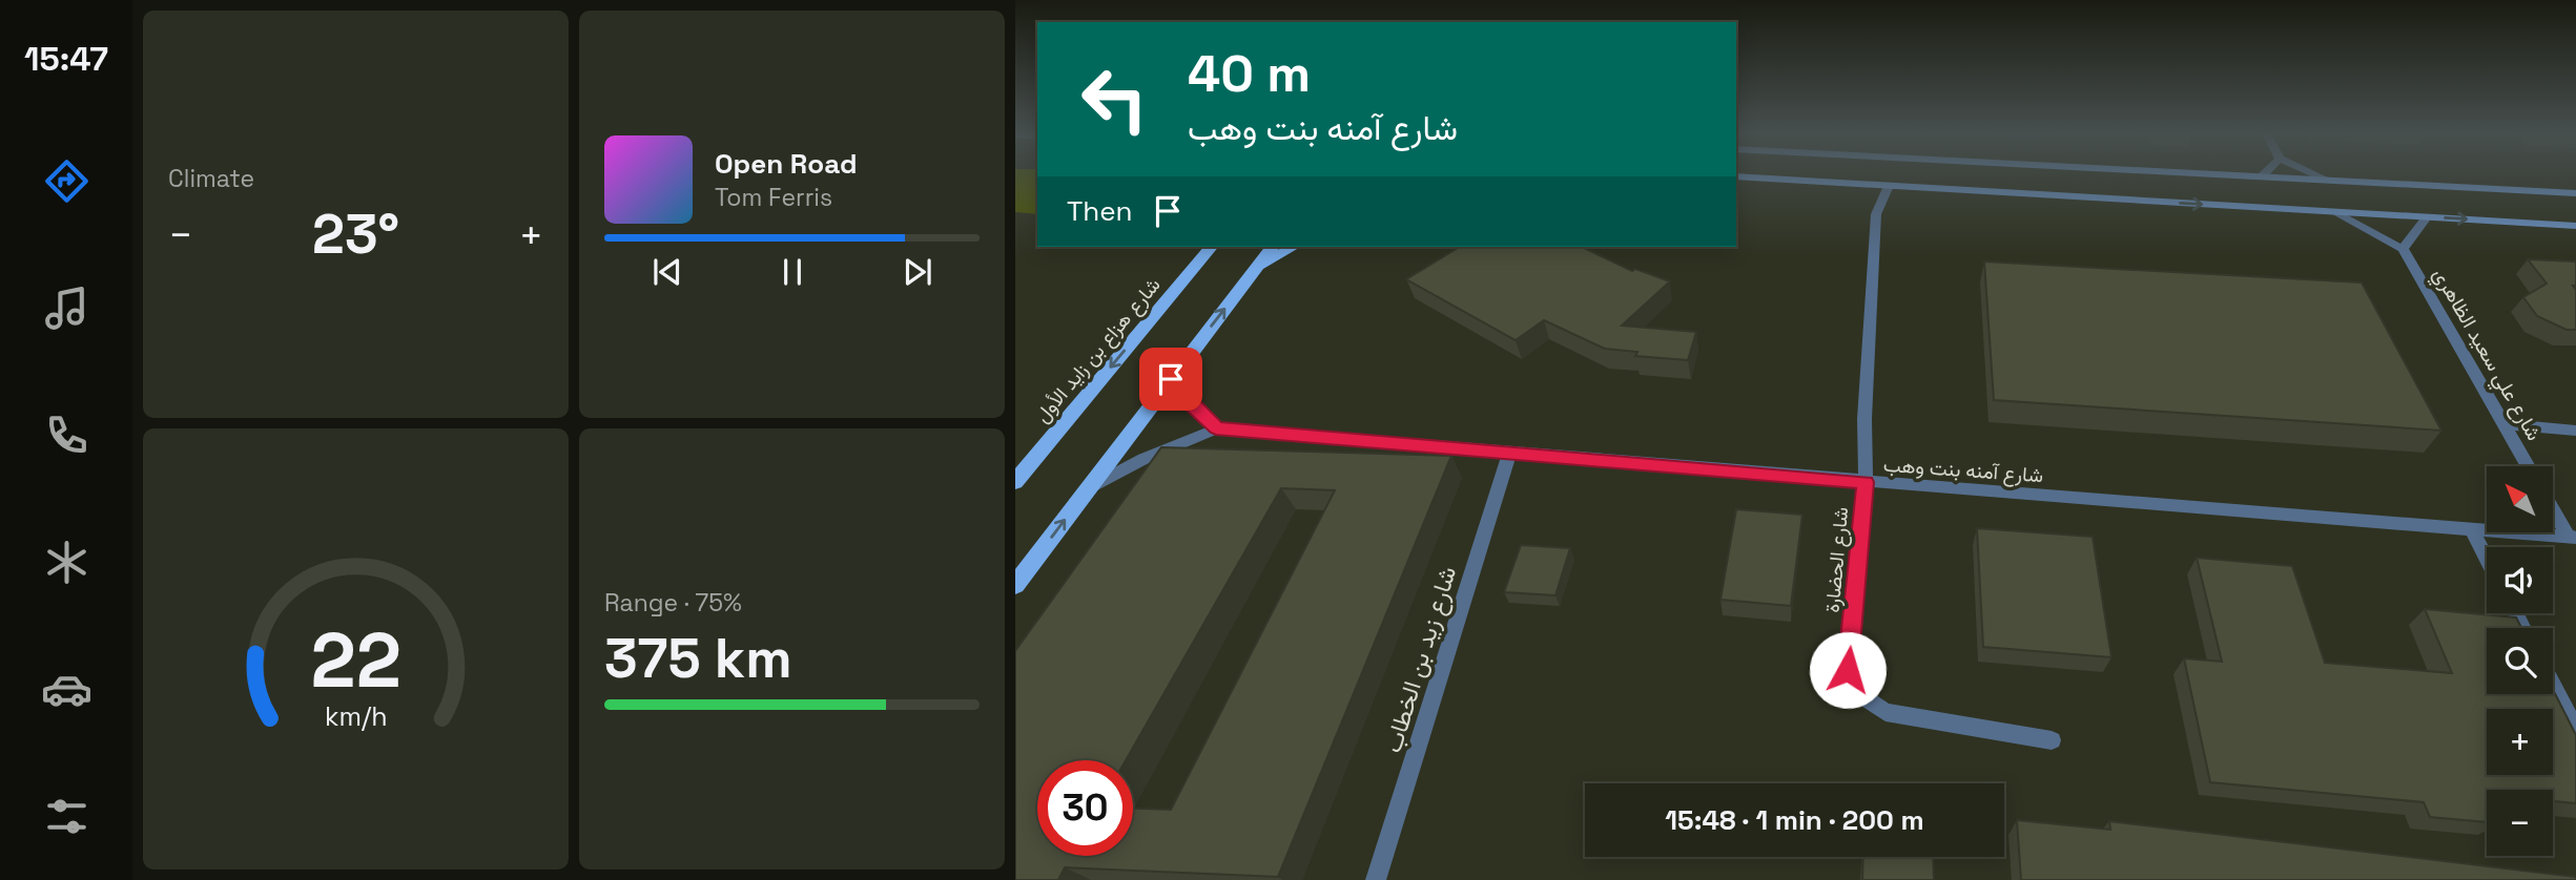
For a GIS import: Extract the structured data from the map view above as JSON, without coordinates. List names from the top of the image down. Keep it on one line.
{"streets":{"main road":["شارع هزاع بن زايد الأول"],"street":["شارع علي سعيد الظاهري","شارع آمنه بنت وهب","شارع الحضارة","شارع زيد بن الخطاب"]},"crossings":[["شارع آمنه بنت وهب","شارع الحضارة"],["شارع آمنه بنت وهب","شارع زيد بن الخطاب"]],"north":"top left","page":{"tabs":"15:47","tile":["Climate",["Range · 75%","375 km"]],"turn":["40 m","شارع آمنه بنت وهب"],"song":["Open Road","Tom Ferris"],"then":"Then","heat":["−","23°","+"],"map_buttons":["+","−"],"limit":"30","trip":"15:48 · 1 min · 200 m","gauge":["22","km/h"]}}
